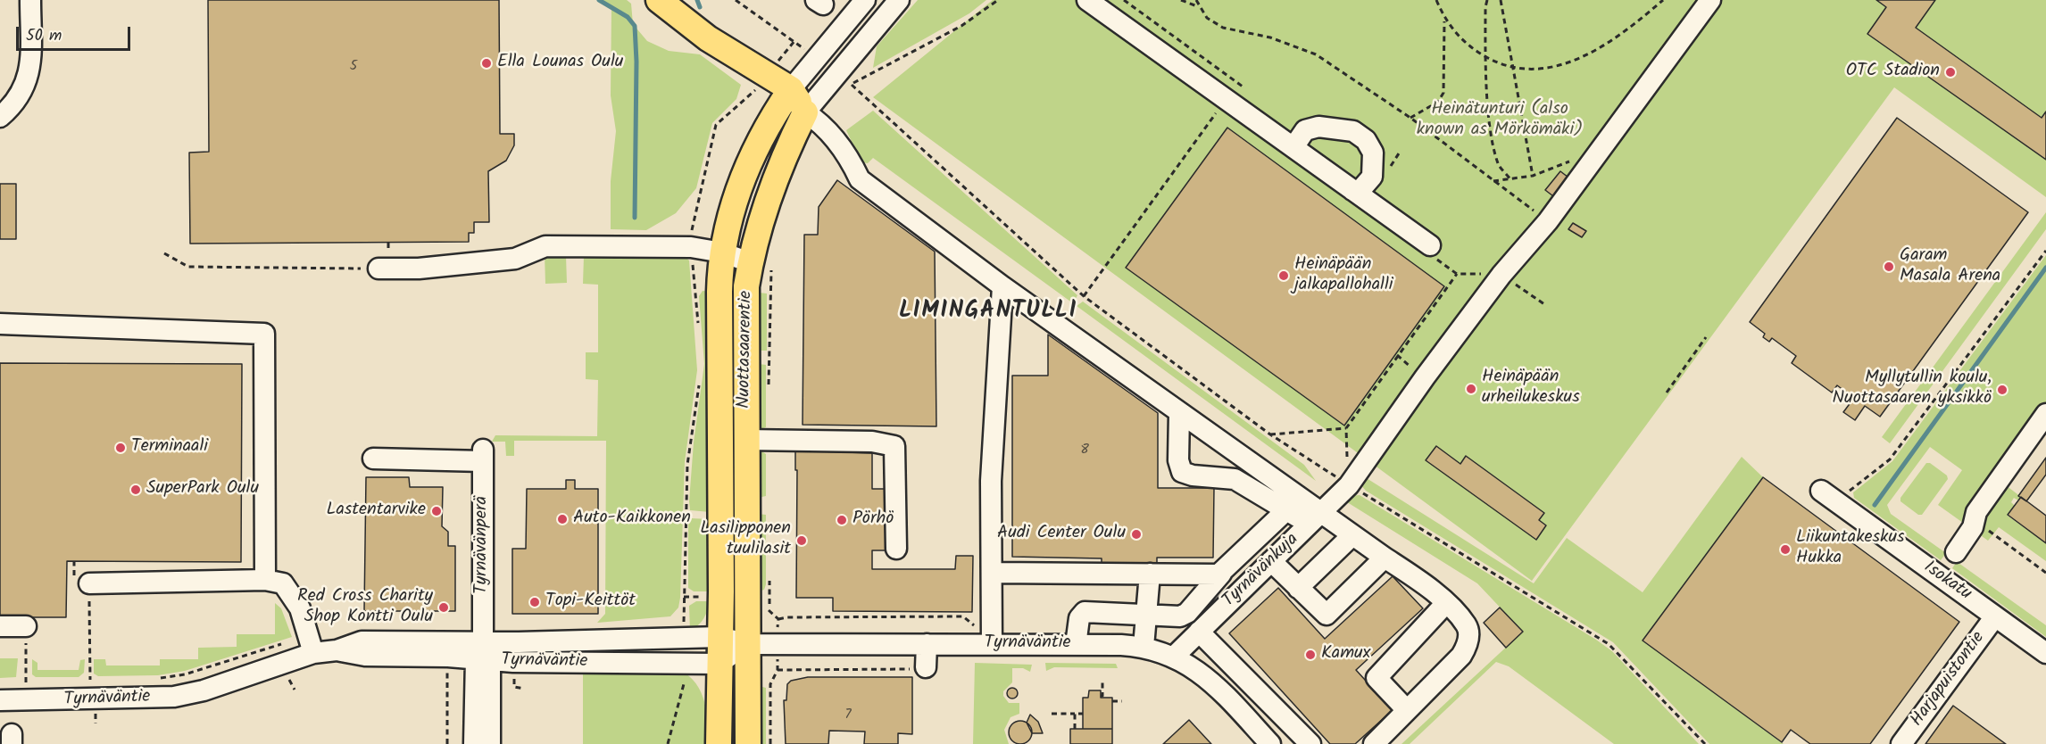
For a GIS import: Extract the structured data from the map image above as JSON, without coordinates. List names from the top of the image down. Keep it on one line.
{"streets":{"main road":["Nuottasaarentie"],"street":["Tyrnävänperä","Tyrnävänkuja","Isokatu","Tyrnäväntie","Harjapuistontie"]},"crossings":[["Nuottasaarentie","Tyrnäväntie"],["Tyrnävänperä","Tyrnäväntie"],["Tyrnävänkuja","Tyrnäväntie"],["Isokatu","Harjapuistontie"]],"districts":["LIMINGANTULLI"],"parks":["Heinätunturi (also known as Mörkömäki)"],"places":["Ella Lounas Oulu","OTC Stadion","Garam Masala Arena","Heinäpään jalkapallohalli","Heinäpään urheilukeskus","Myllytullin koulu, Nuottasaaren yksikkö","Terminaali","SuperPark Oulu","Lastentarvike","Auto-Kaikkonen","Pörhö","Audi Center Oulu","Lasilipponen tuulilasit","Liikuntakeskus Hukka","Topi-Keittöt","Red Cross Charity Shop Kontti Oulu","Kamux"],"house_numbers":["5","8","7"],"scale_bar":"50 m"}
